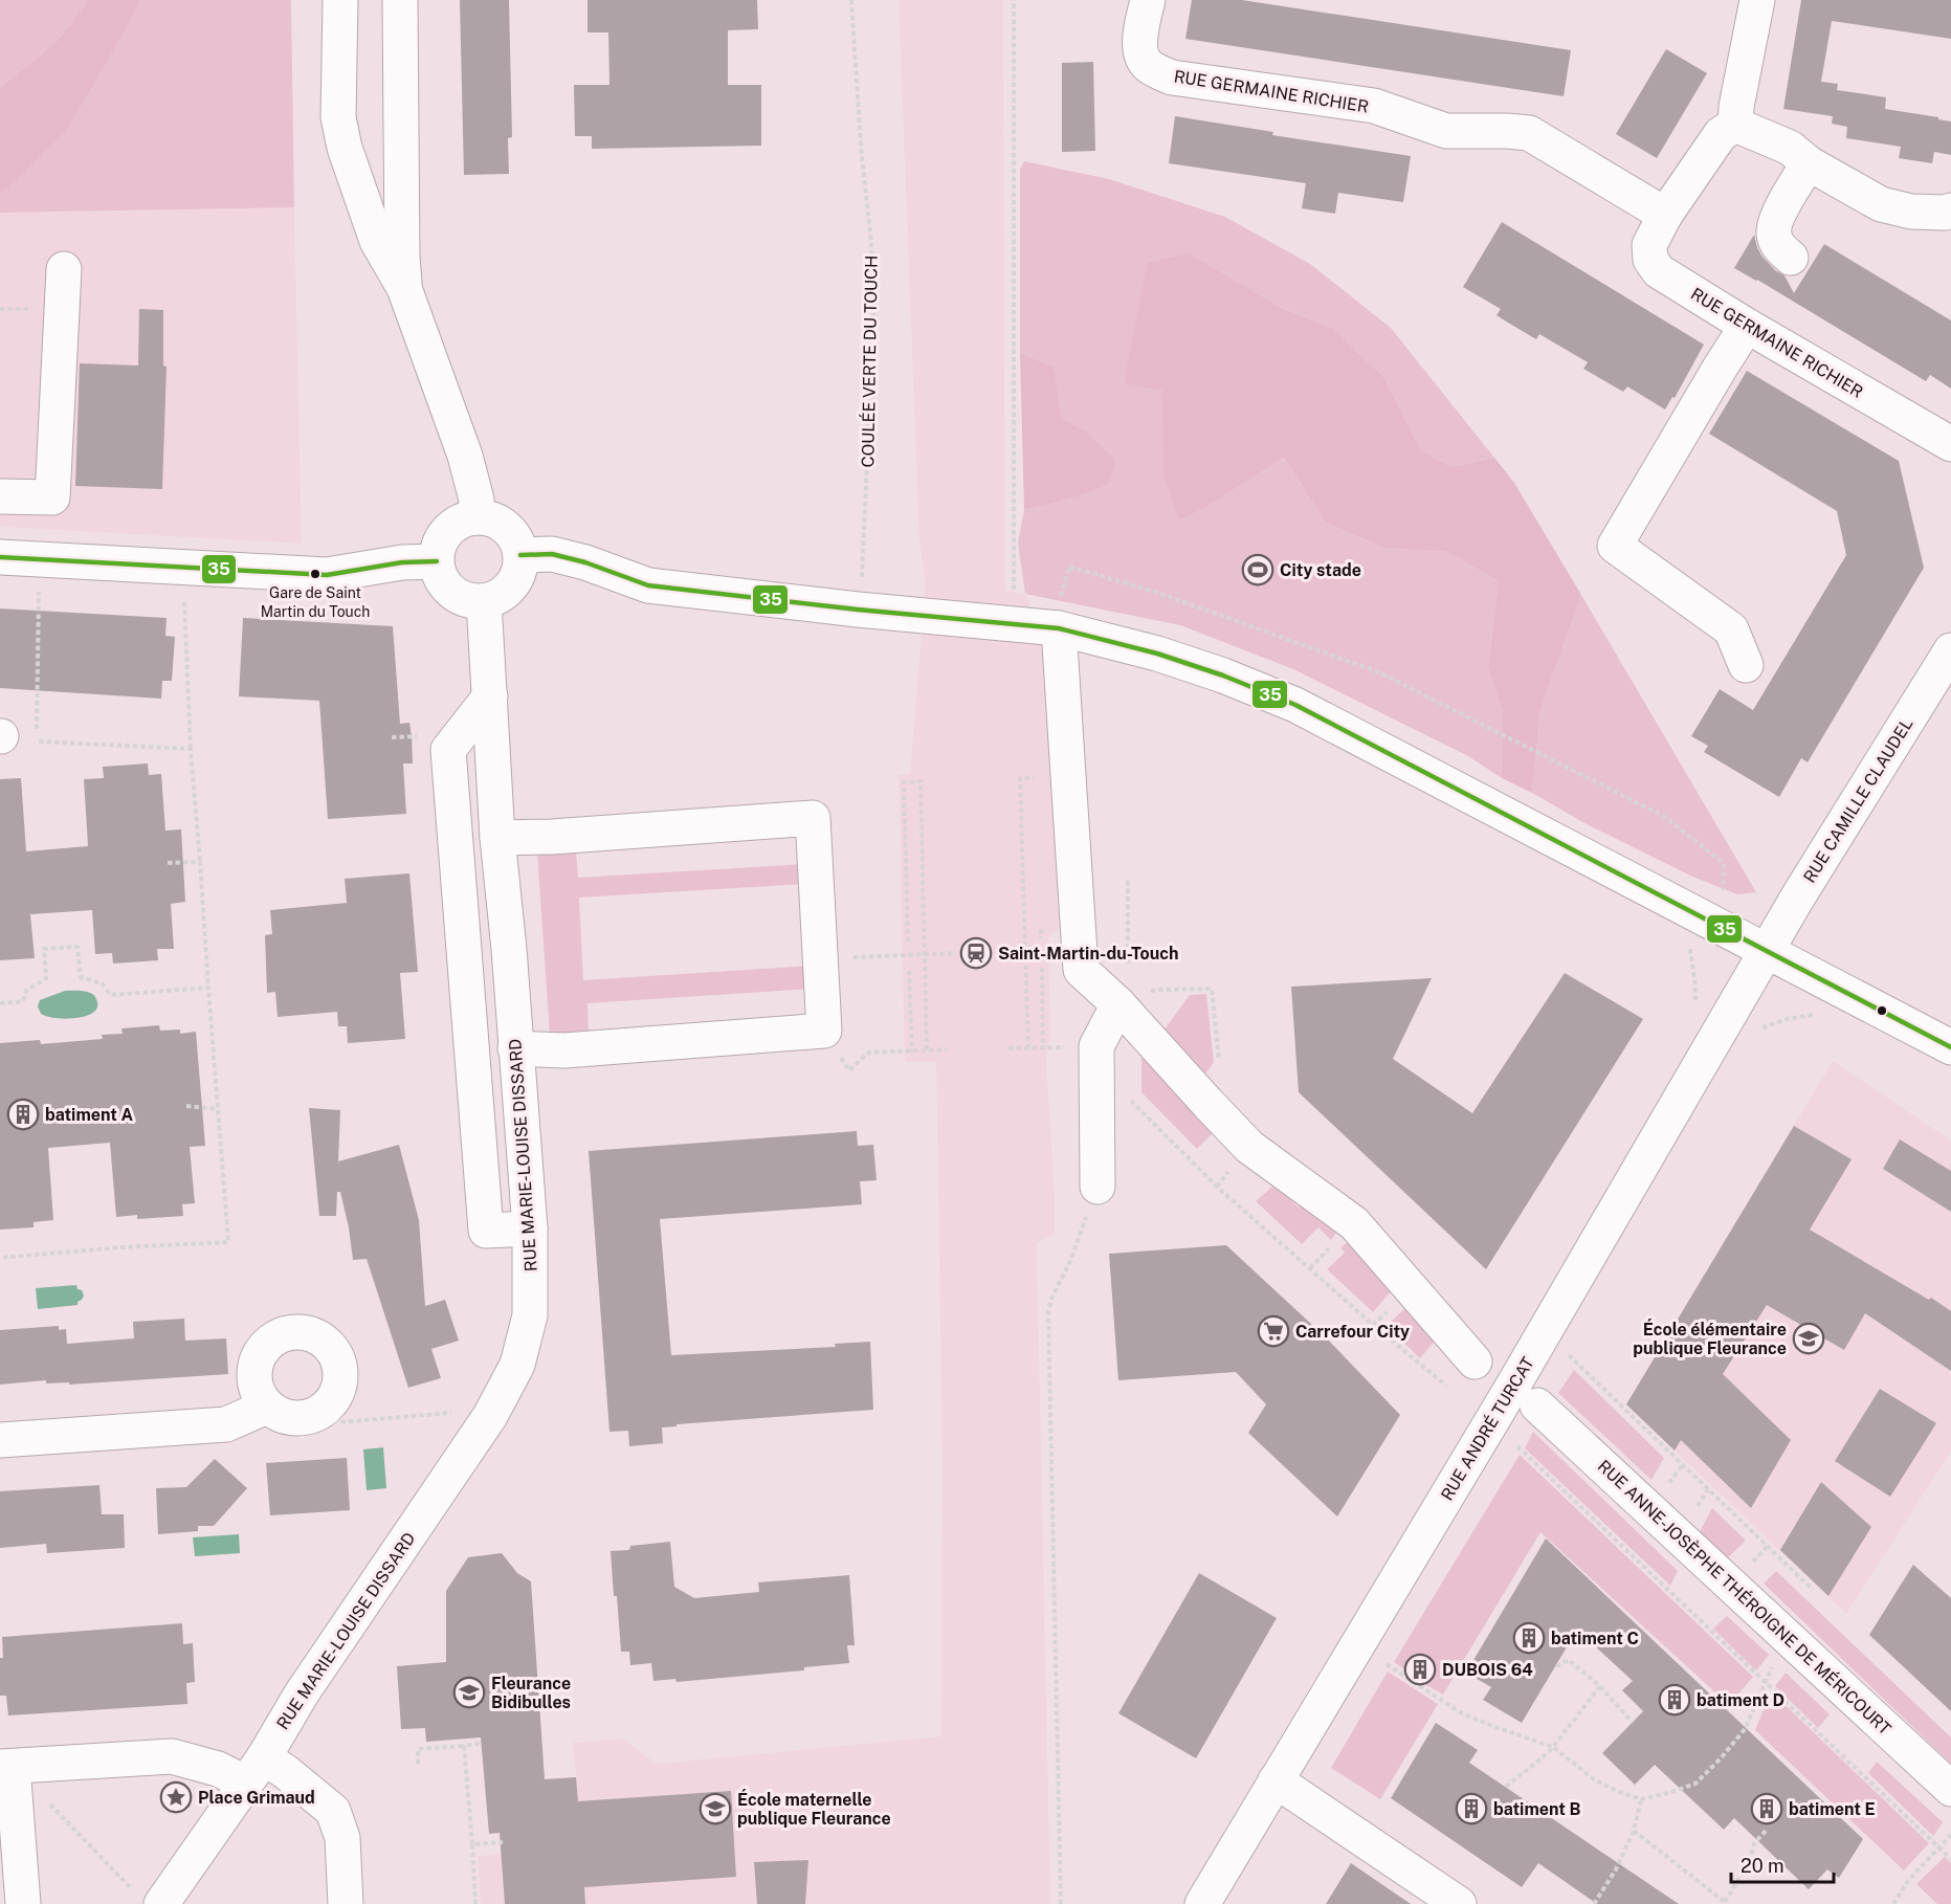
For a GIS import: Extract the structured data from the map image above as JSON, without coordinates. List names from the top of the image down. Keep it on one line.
{"streets":{"street":["RUE GERMAINE RICHIER","RUE CAMILLE CLAUDEL","RUE MARIE-LOUISE DISSARD","RUE ANDRÉ TURCAT","RUE ANNE-JOSÈPHE THÉROIGNE DE MÉRICOURT"],"path":["COULÉE VERTE DU TOUCH"]},"crossings":[["RUE CAMILLE CLAUDEL","RUE ANDRÉ TURCAT"]],"places":{"sports":["City stade"],"other":["Gare de Saint Martin du Touch"],"station":["Saint-Martin-du-Touch"],"building":["batiment A","batiment C","DUBOIS 64","batiment D","batiment B","batiment E"],"supermarket":["Carrefour City"],"school or university":["École élémentaire publique Fleurance","Fleurance Bidibulles","École maternelle publique Fleurance"],"place":["Place Grimaud"]},"lines":["transit line 35"],"scale_bar":"20 m"}
